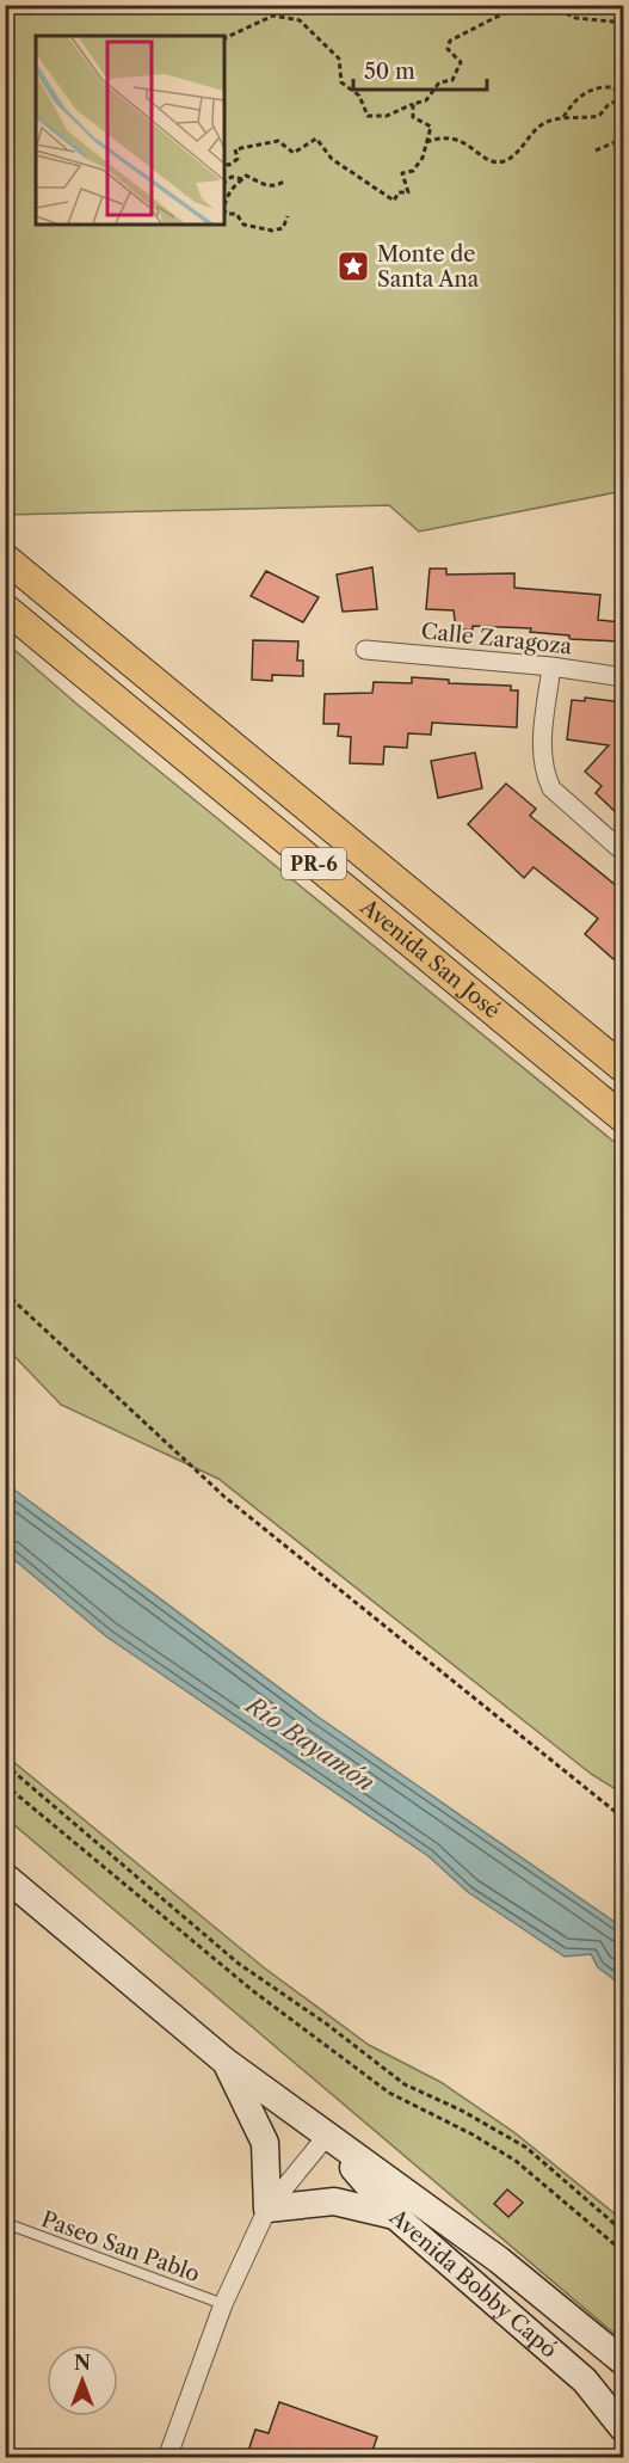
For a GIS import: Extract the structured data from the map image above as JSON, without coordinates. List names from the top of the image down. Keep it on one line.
{"streets":{"main road":["PR-6","Avenida San José"],"street":["Calle Zaragoza","Avenida Bobby Capó"],"lane":["Paseo San Pablo"]},"water":["Río Bayamón"],"places":{"place":["Monte de Santa Ana"]},"scale_bar":"50 m","north":"top"}
